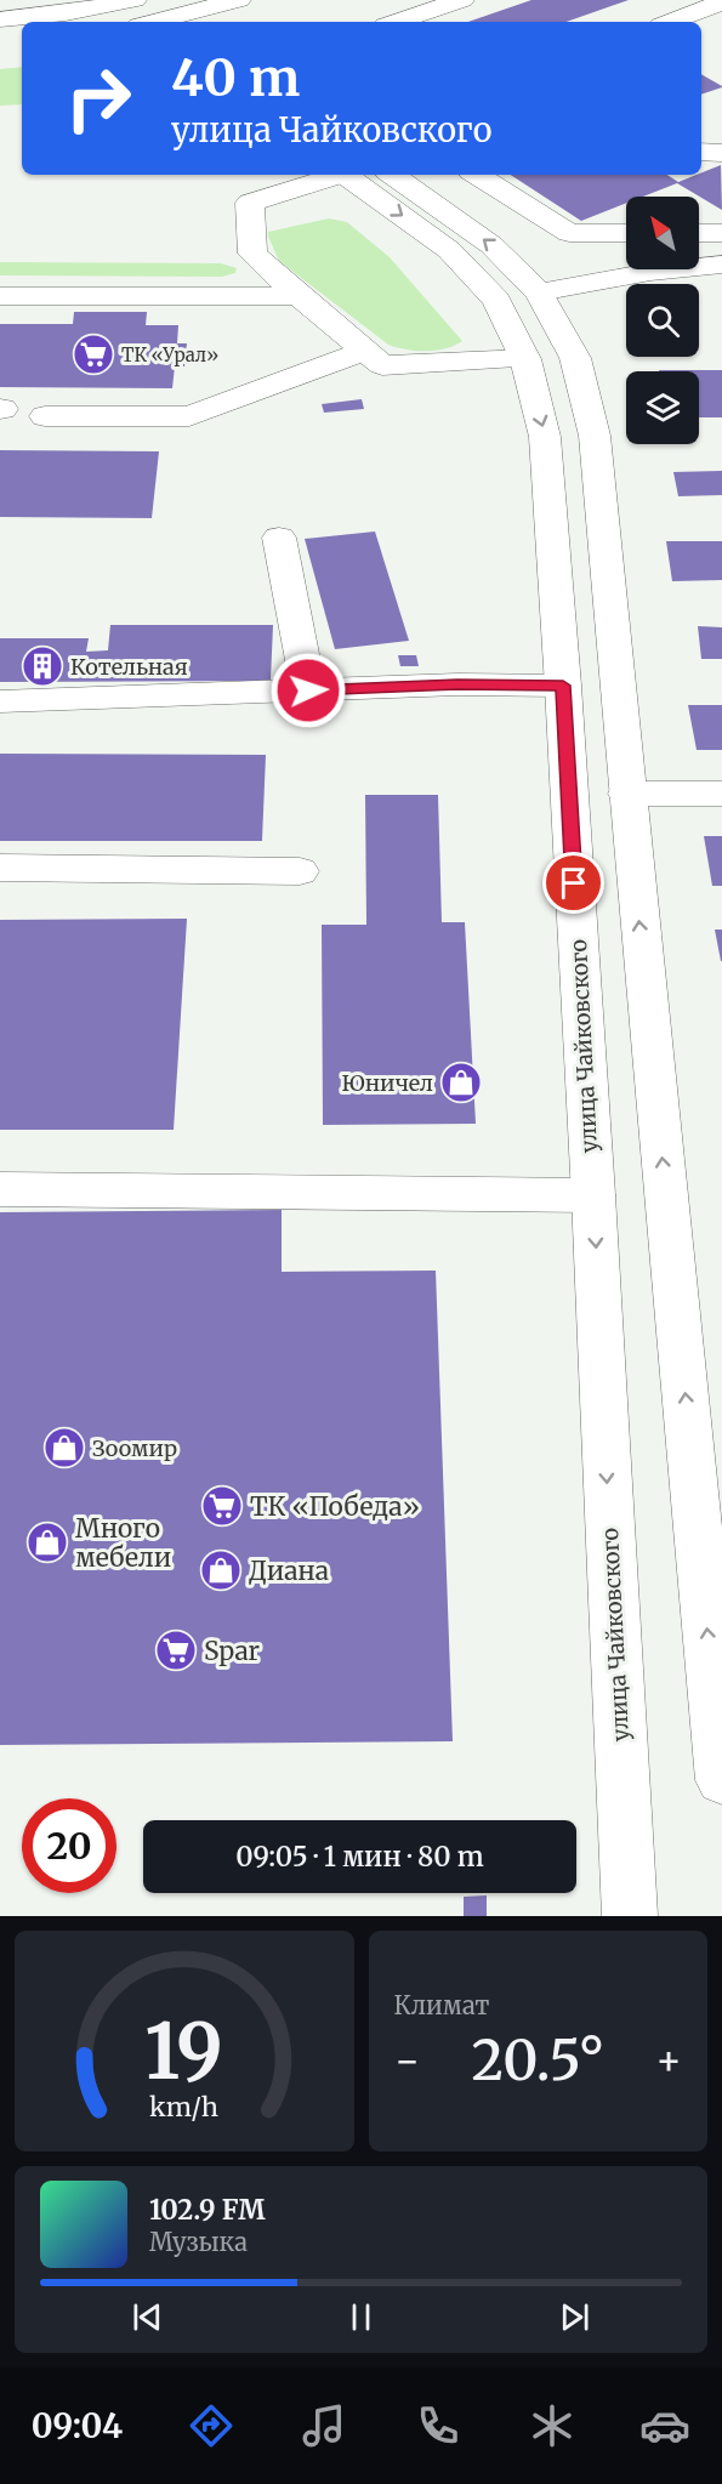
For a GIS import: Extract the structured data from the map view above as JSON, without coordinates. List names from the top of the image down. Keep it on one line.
{"streets":{"main road":["улица Чайковского"]},"places":{"supermarket":["ТК «Урал»","ТК «Победа»","Spar"],"building":["Котельная"],"shop":["Юничел","Зоомир","Много мебели","Диана"]},"north":"top left","page":{"turn":["40 m","улица Чайковского"],"limit":"20","trip":"09:05 · 1 мин · 80 m","tile":"Климат","heat":["−","20.5°","+"],"song":["102.9 FM","Музыка"],"tabs":"09:04","gauge":["19","km/h"]}}
